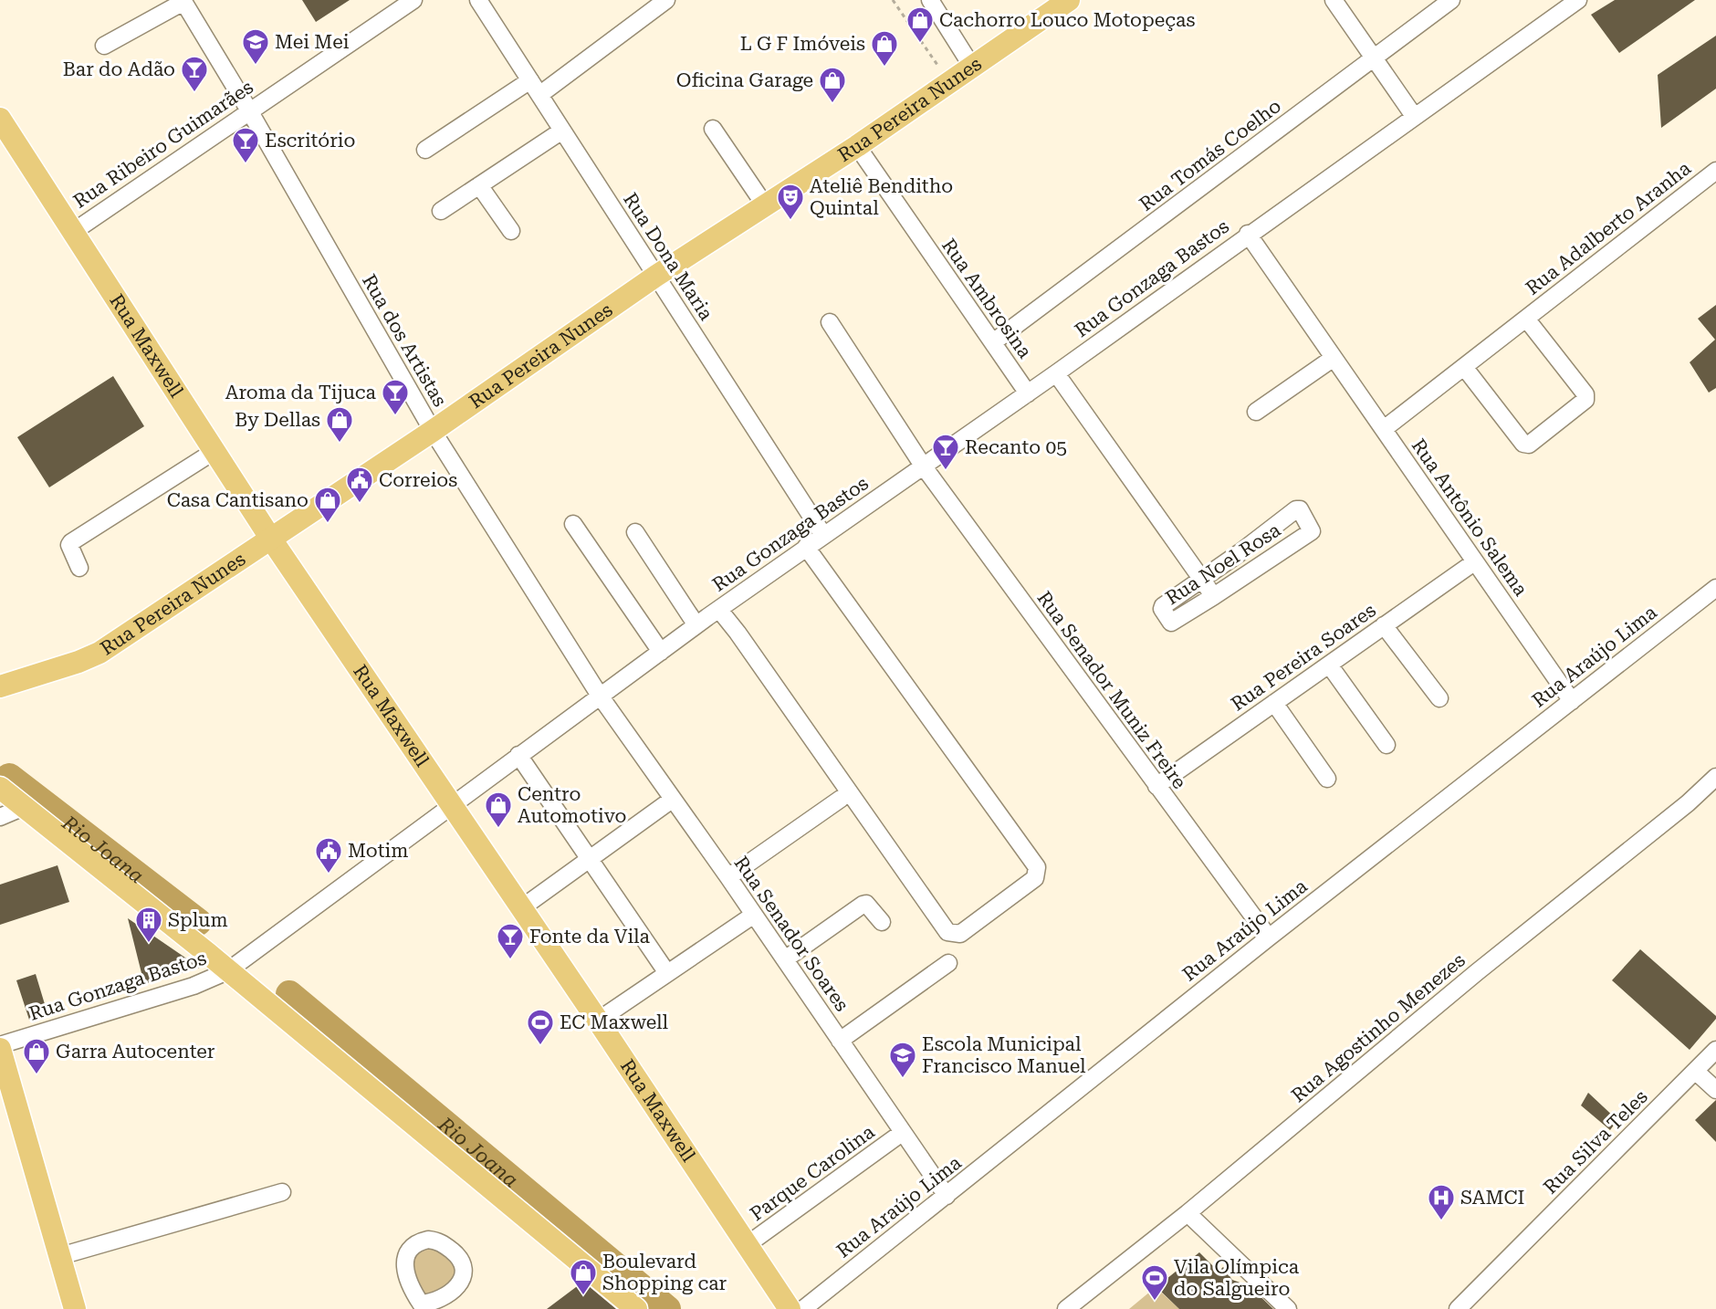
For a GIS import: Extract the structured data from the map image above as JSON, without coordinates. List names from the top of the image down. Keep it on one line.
{"streets":{"main road":["Rua Pereira Nunes","Rua Maxwell"],"street":["Rua Ribeiro Guimarães","Rua Tomás Coelho","Rua Adalberto Aranha","Rua Dona Maria","Rua Gonzaga Bastos","Rua Ambrosina","Rua dos Artistas","Rua Antônio Salema","Rua Noel Rosa","Rua Araújo Lima","Rua Pereira Soares","Rua Senador Muniz Freire","Rua Senador Soares","Rua Agostinho Menezes","Rua Silva Teles","Parque Carolina"]},"crossings":[["Rua Pereira Nunes","Rua Dona Maria"],["Rua Pereira Nunes","Rua Ambrosina"],["Rua Pereira Nunes","Rua dos Artistas"],["Rua Pereira Nunes","Rua Maxwell"],["Rua Ribeiro Guimarães","Rua dos Artistas"],["Rua Ribeiro Guimarães","Rua Maxwell"],["Rua Tomás Coelho","Rua Ambrosina"],["Rua Adalberto Aranha","Rua Antônio Salema"],["Rua Dona Maria","Rua Gonzaga Bastos"],["Rua Gonzaga Bastos","Rua Ambrosina"],["Rua Gonzaga Bastos","Rua dos Artistas"],["Rua Gonzaga Bastos","Rua Maxwell"],["Rua Gonzaga Bastos","Rua Antônio Salema"],["Rua Gonzaga Bastos","Rua Senador Muniz Freire"],["Rua Gonzaga Bastos","Rua Senador Soares"],["Rua dos Artistas","Rua Senador Soares"],["Rua Maxwell","Parque Carolina"],["Rua Antônio Salema","Rua Araújo Lima"],["Rua Antônio Salema","Rua Pereira Soares"],["Rua Araújo Lima","Rua Senador Muniz Freire"],["Rua Araújo Lima","Rua Senador Soares"],["Rua Pereira Soares","Rua Senador Muniz Freire"],["Rua Senador Soares","Parque Carolina"]],"water":["Rio Joana"],"places":{"shop":["Cachorro Louco Motopeças","L G F Imóveis","Oficina Garage","By Dellas","Casa Cantisano","Centro Automotivo","Garra Autocenter","Boulevard Shopping car"],"school or university":["Mei Mei","Escola Municipal Francisco Manuel"],"bar":["Bar do Adão","Escritório","Aroma da Tijuca","Recanto 05","Fonte da Vila"],"theatre":["Ateliê Benditho Quintal"],"public building":["Correios","Motim"],"building":["Splum"],"sports":["EC Maxwell","Vila Olímpica do Salgueiro"],"hospital":["SAMCI"]}}
